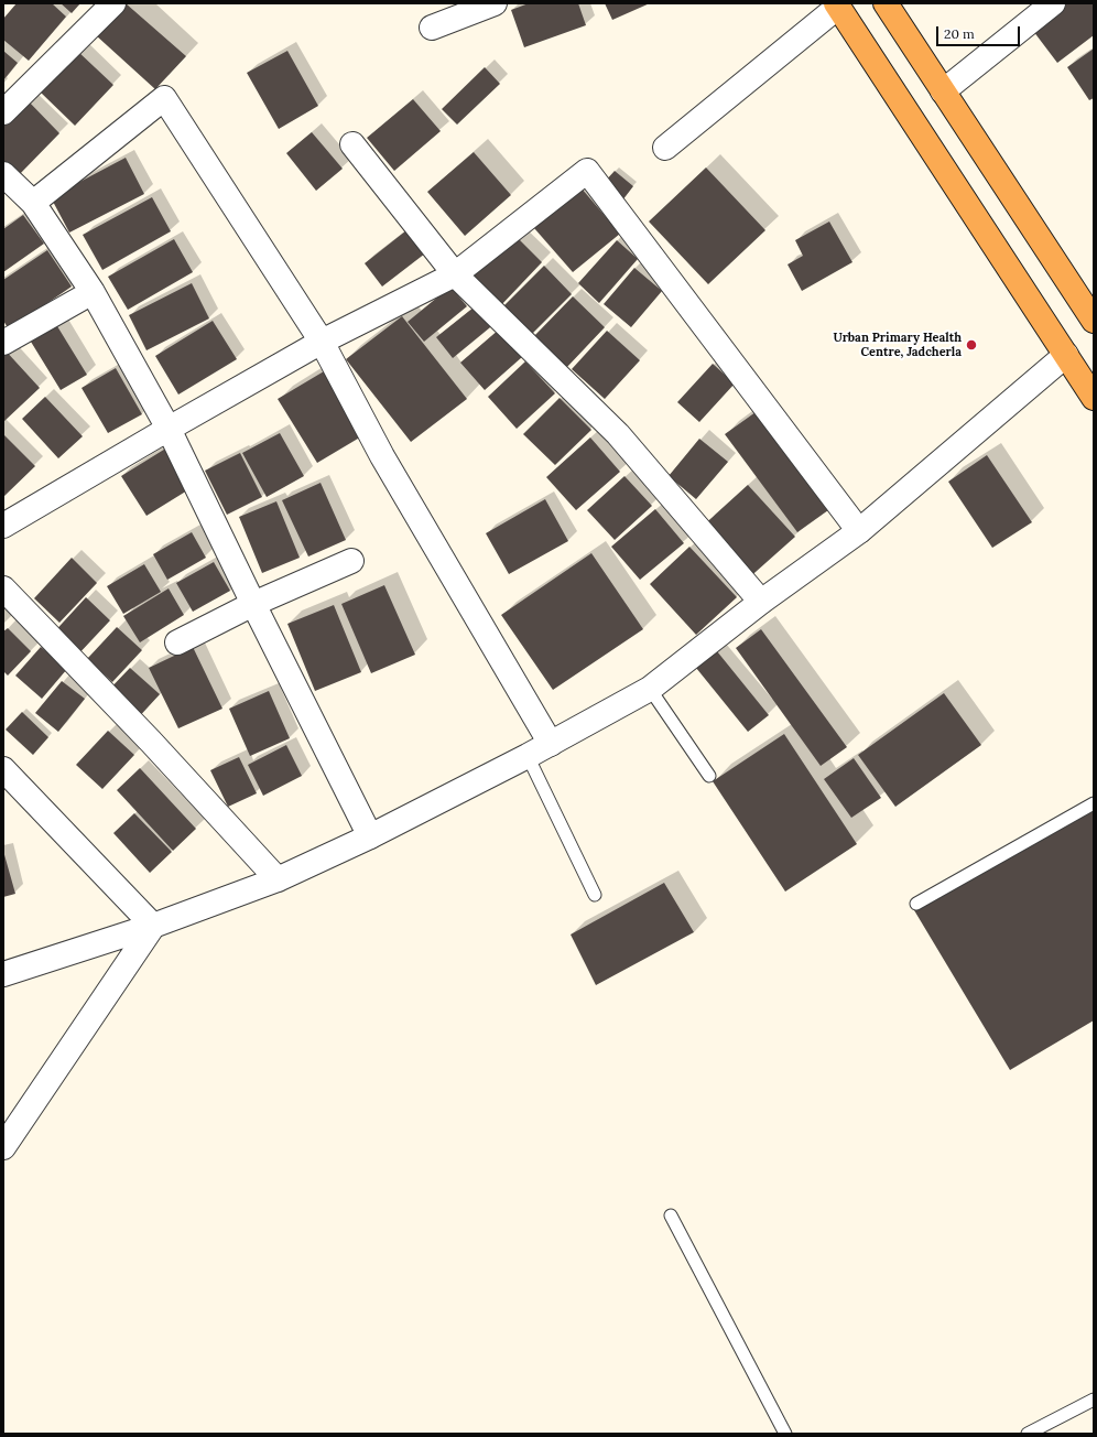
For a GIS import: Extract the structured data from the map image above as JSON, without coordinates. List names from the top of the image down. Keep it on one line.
{"places":["Urban Primary Health Centre, Jadcherla"],"scale_bar":"20 m"}
